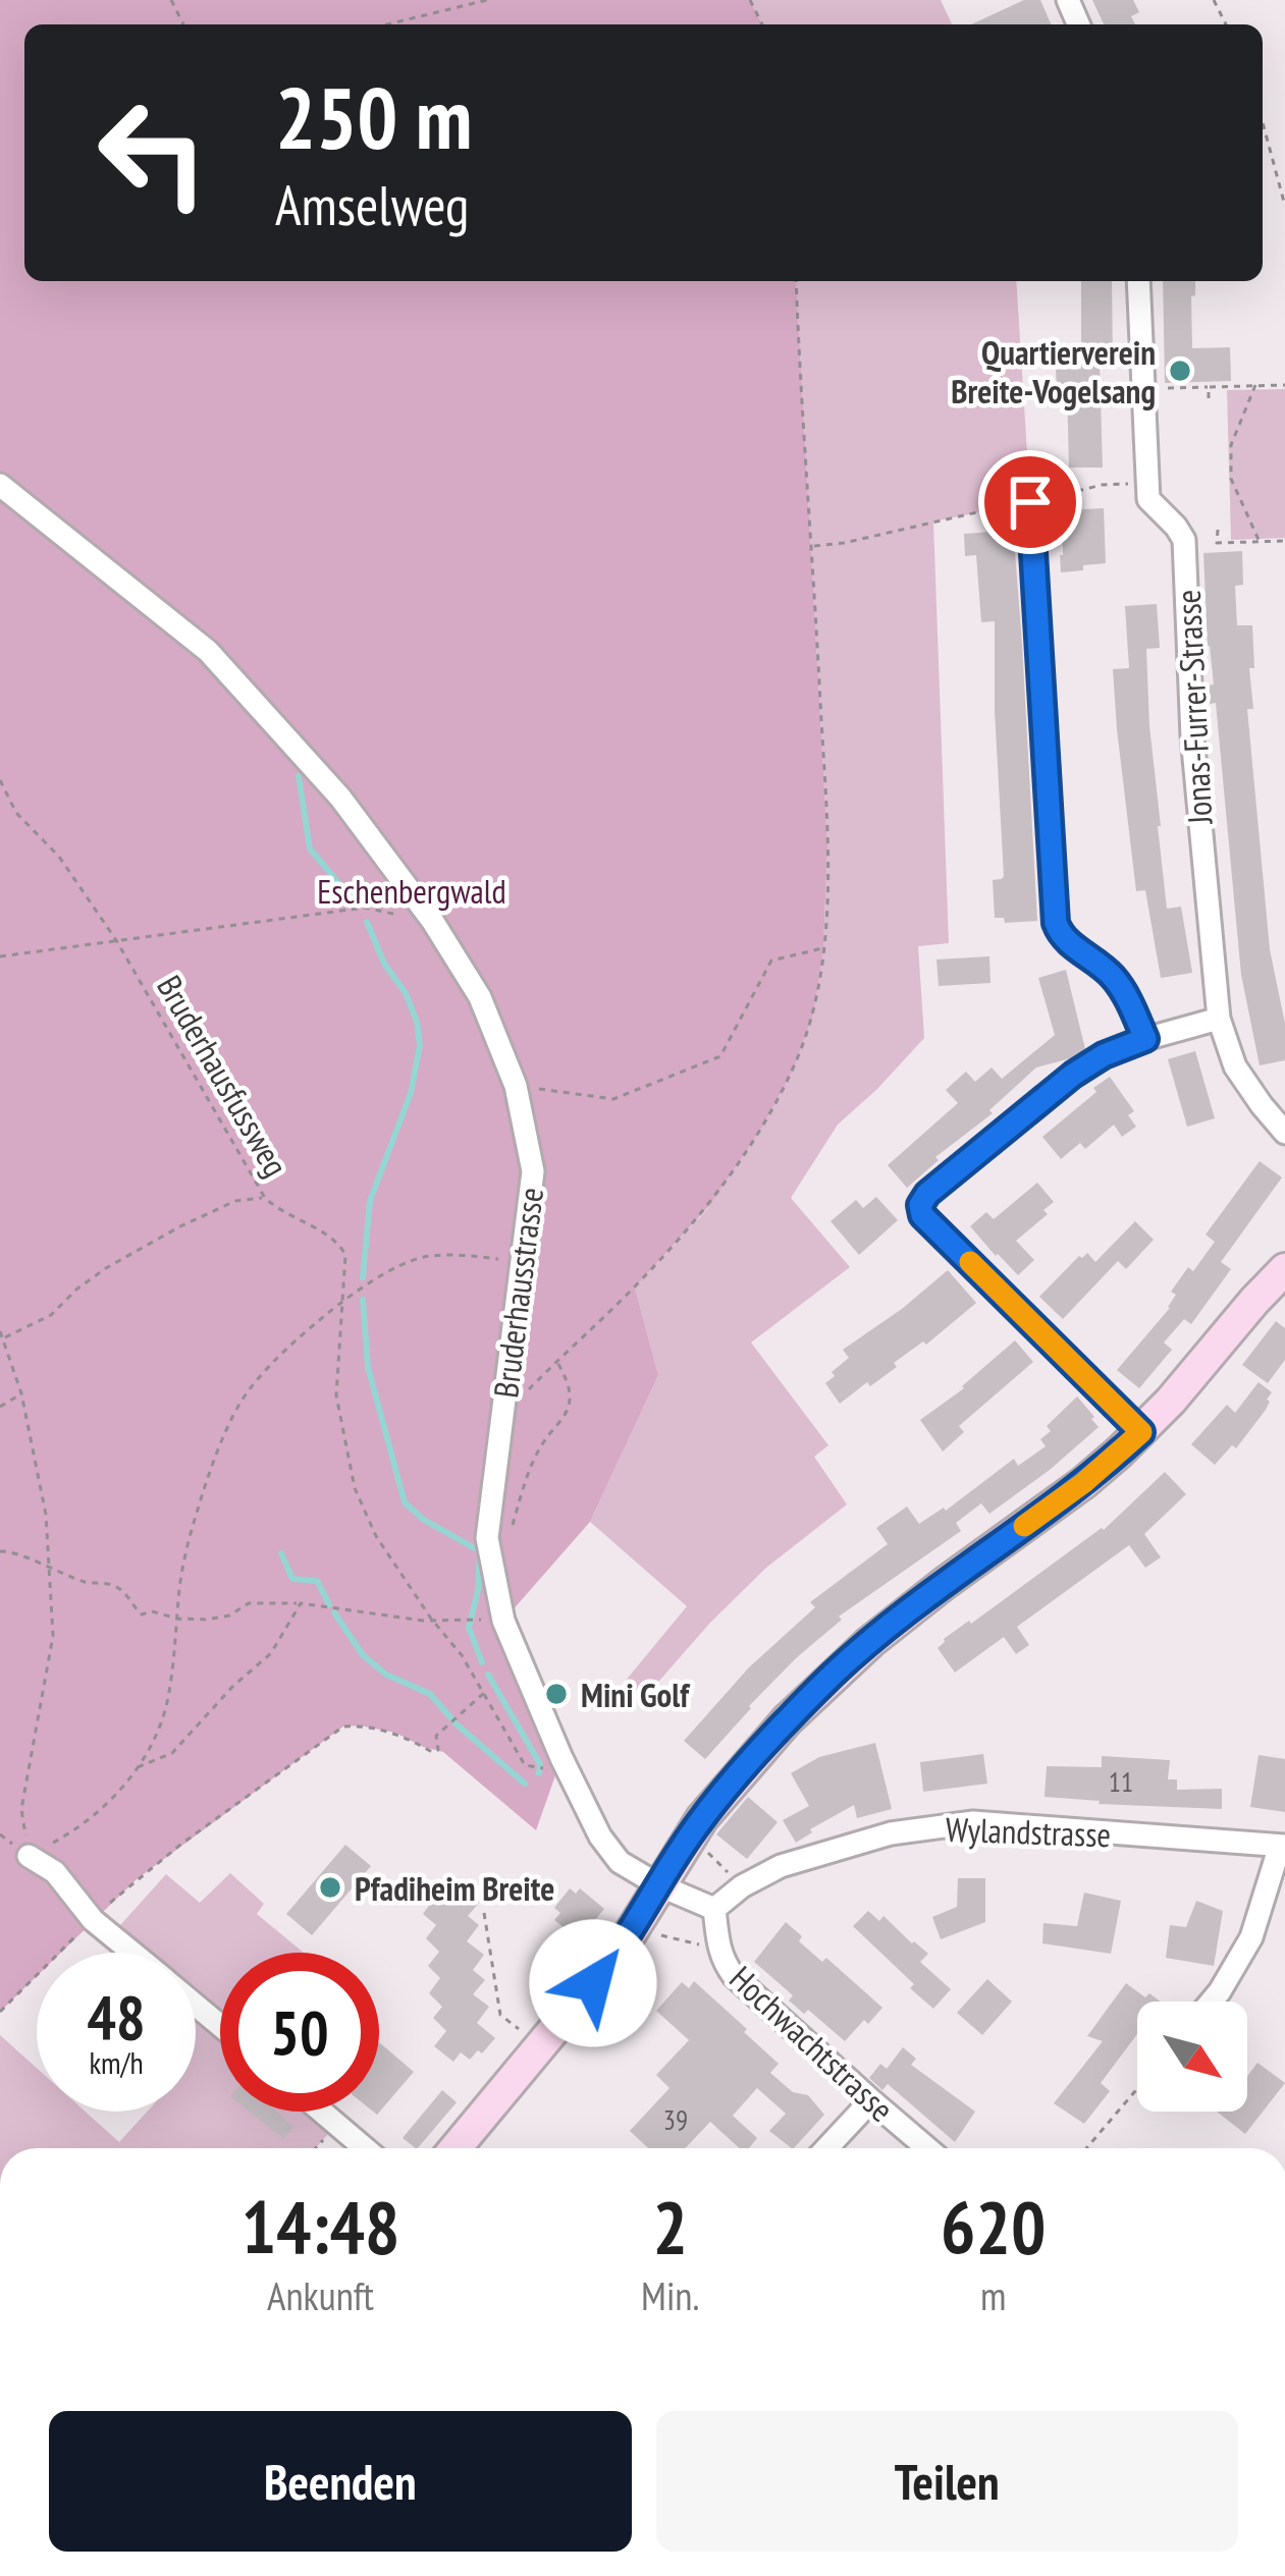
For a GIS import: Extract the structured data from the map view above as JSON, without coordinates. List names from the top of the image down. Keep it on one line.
{"streets":{"street":["Jonas-Furrer-Strasse","Bruderhausstrasse","Wylandstrasse","Hochwachtstrasse"],"path":["Bruderhausfussweg"]},"crossings":[["Bruderhausstrasse","Wylandstrasse"],["Bruderhausstrasse","Hochwachtstrasse"],["Wylandstrasse","Hochwachtstrasse"]],"parks":["Eschenbergwald"],"places":["Quartierverein Breite-Vogelsang","Mini Golf","Pfadiheim Breite"],"house_numbers":["11","39"],"north":"bottom right","page":{"turn":["250 m","Amselweg"],"speed":"48 km/h","limit":"50","eta":["14:48","Ankunft","2","Min.","620","m"],"buttons":["Beenden","Teilen"]}}
